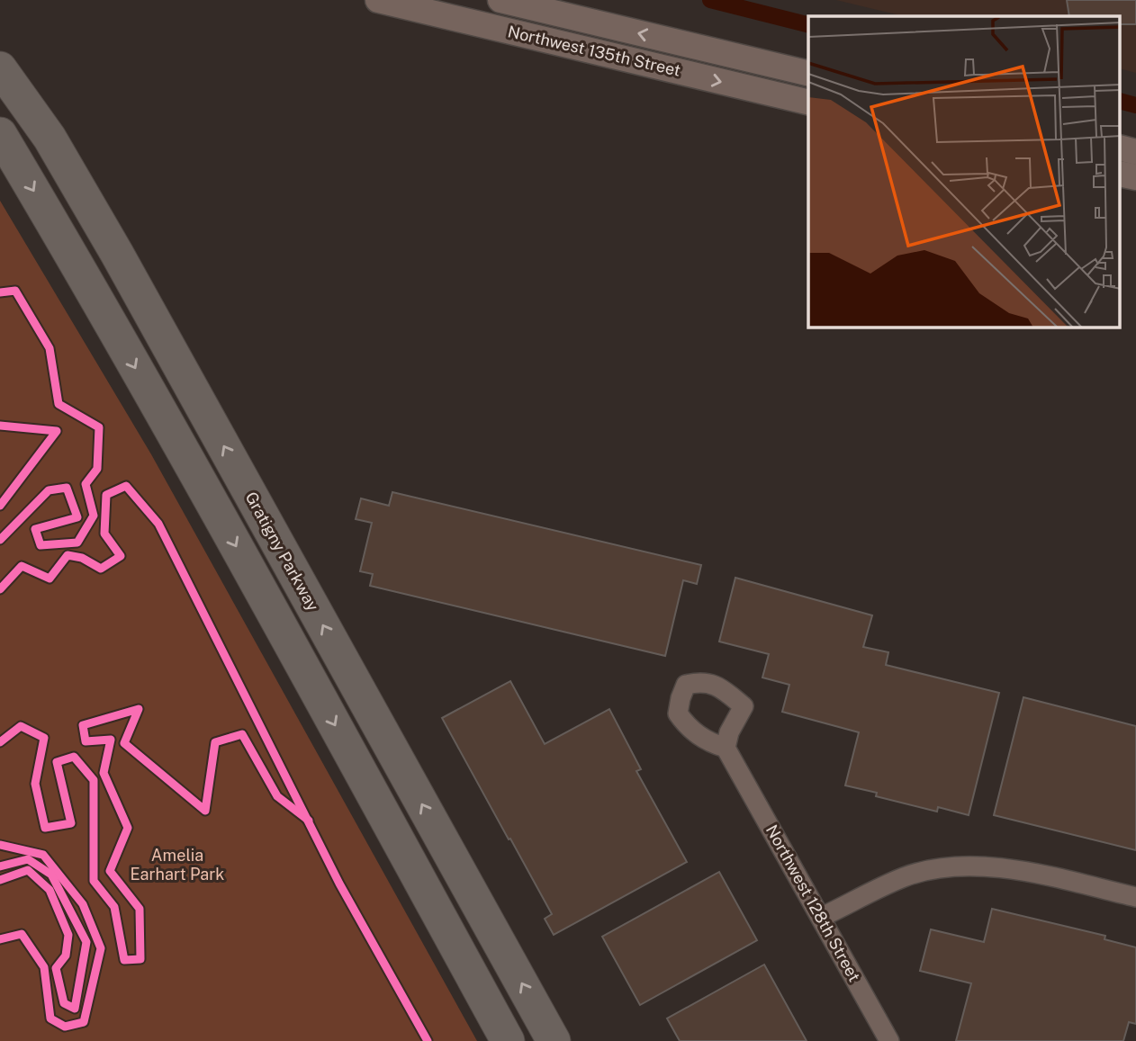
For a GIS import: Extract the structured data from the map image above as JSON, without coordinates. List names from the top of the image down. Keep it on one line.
{"streets":{"highway":["Gratigny Parkway"],"main road":["Northwest 135th Street"],"street":["Northwest 128th Street"]},"parks":["Amelia Earhart Park"]}
